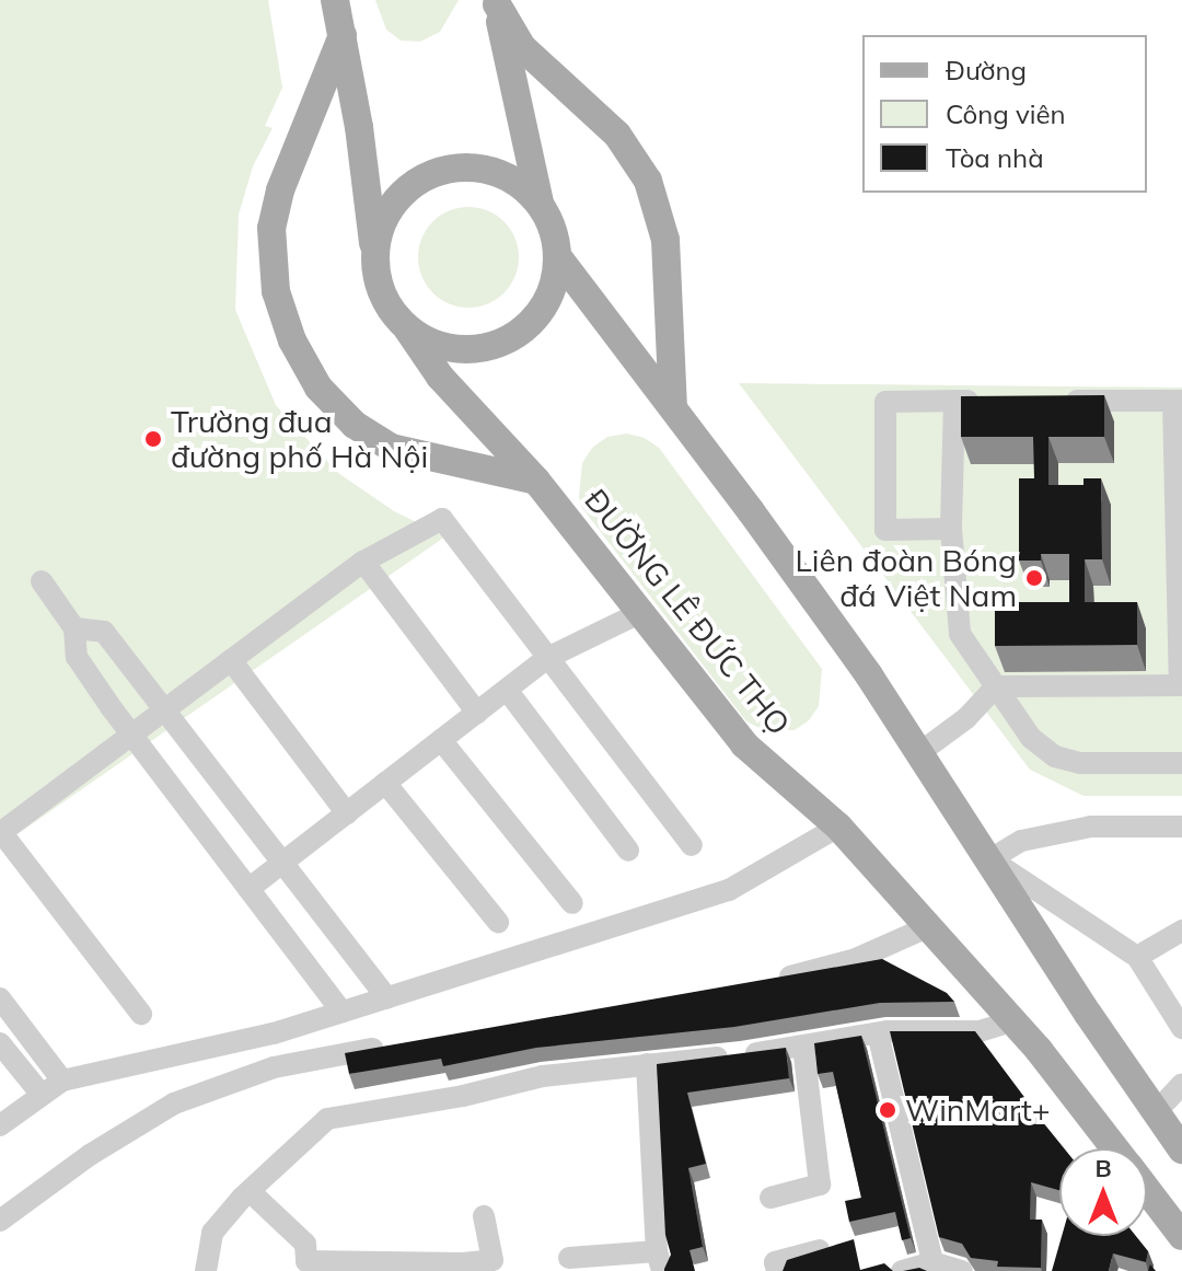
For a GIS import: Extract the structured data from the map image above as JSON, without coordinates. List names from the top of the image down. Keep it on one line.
{"streets":{"main road":["ĐƯỜNG LÊ ĐỨC THỌ"]},"places":["Trường đua đường phố Hà Nội","Liên đoàn Bóng đá Việt Nam","WinMart+"],"legend":["Đường","Công viên","Tòa nhà"],"north":"top"}
